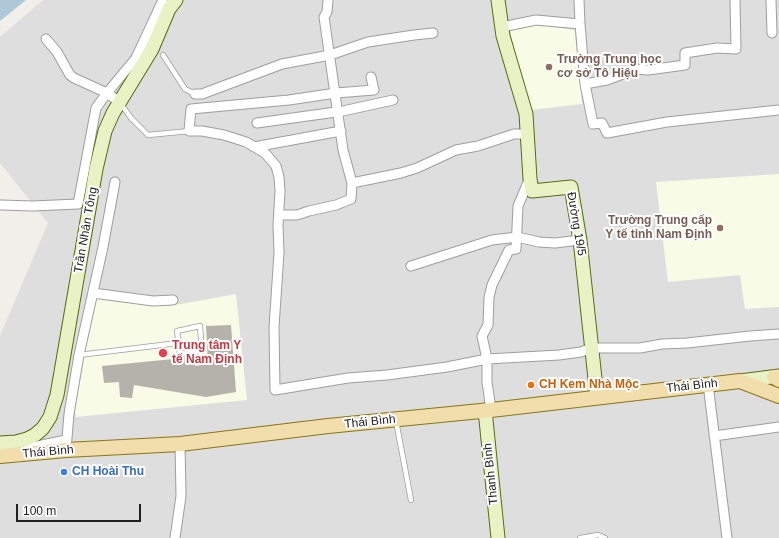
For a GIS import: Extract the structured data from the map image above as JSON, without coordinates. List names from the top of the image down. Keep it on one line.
{"streets":{"main road":["Thái Bình"],"street":["Đường 19/5","Trần Nhân Tông","Thanh Bình"]},"crossings":[["Đường 19/5","Thái Bình"],["Thái Bình","Thanh Bình"]],"places":["Trường Trung học cơ sở Tô Hiệu","Trường Trung cấp Y tế tỉnh Nam Định","Trung tâm Y tế Nam Định","CH Kem Nhà Mộc","CH Hoài Thu"],"scale_bar":"100 m"}
